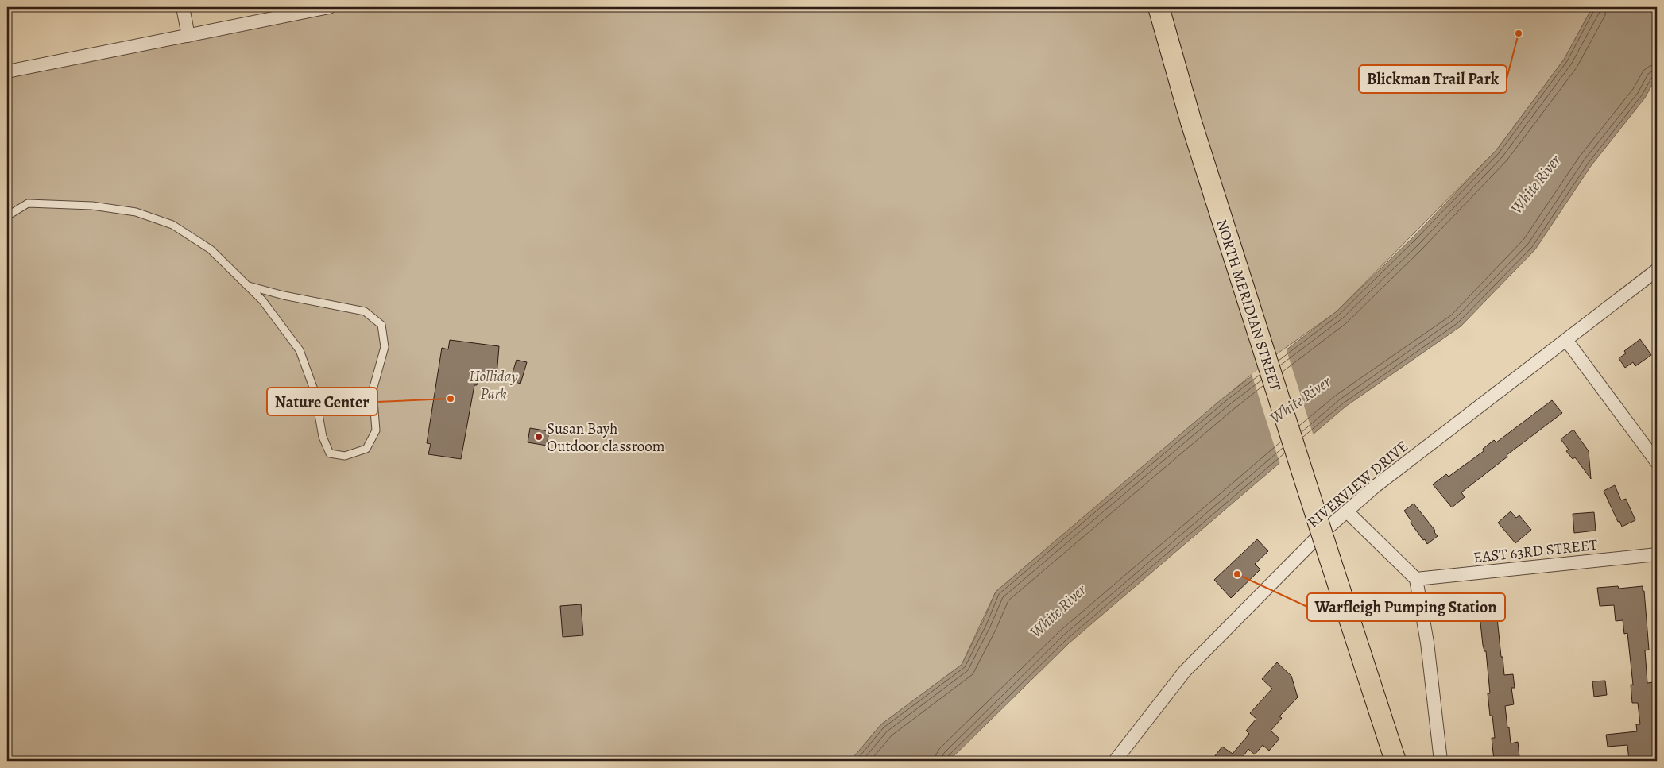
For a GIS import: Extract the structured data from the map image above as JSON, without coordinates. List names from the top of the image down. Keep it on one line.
{"streets":{"main road":["NORTH MERIDIAN STREET"],"street":["RIVERVIEW DRIVE","EAST 63RD STREET"]},"water":["White River"],"parks":["Holliday Park"],"places":["Blickman Trail Park","Nature Center","Susan Bayh Outdoor classroom","Warfleigh Pumping Station"]}
